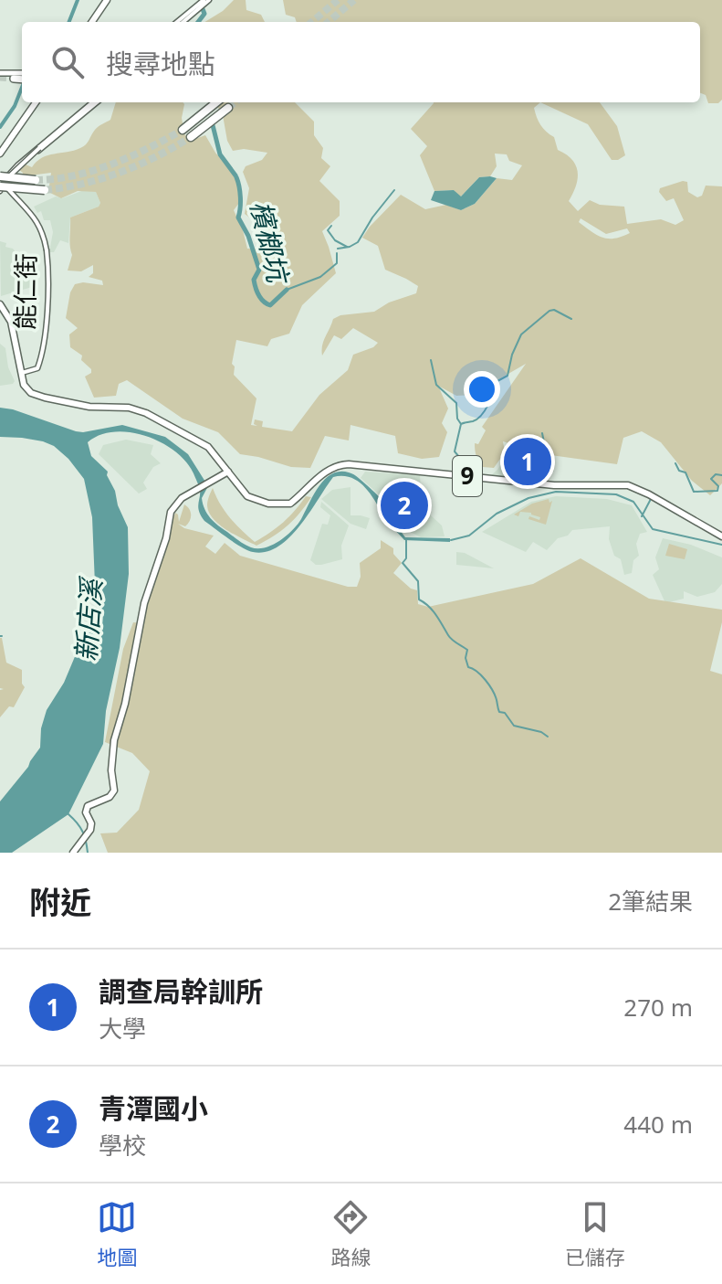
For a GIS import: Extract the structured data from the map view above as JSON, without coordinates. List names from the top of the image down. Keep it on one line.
{"streets":{"main road":["9"],"street":["能仁街"]},"crossings":[["能仁街","9"]],"water":["檳榔坑","新店溪"],"page":{"search":"搜尋地點","pins":["1","2"],"heading":["附近","2筆結果"],"list":[{"mark":"1","name":"調查局幹訓所","note":"大學","value":"270 m"},{"mark":"2","name":"青潭國小","note":"學校","value":"440 m"}],"nav":["地圖","路線","已儲存"]}}
